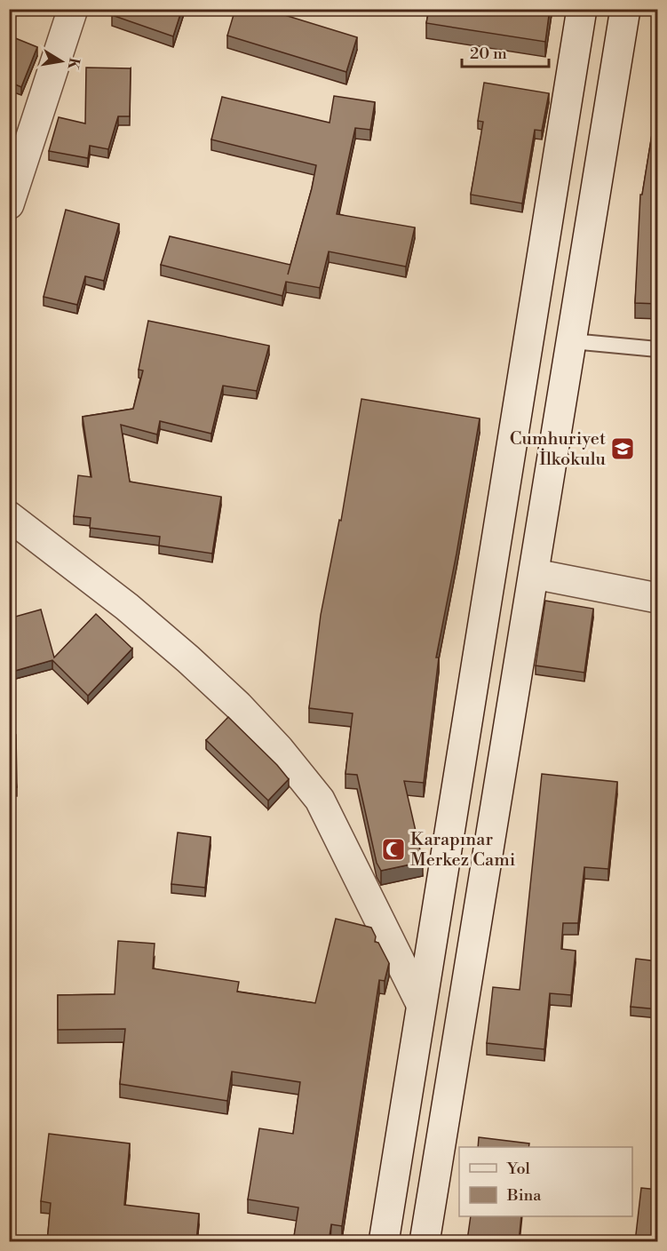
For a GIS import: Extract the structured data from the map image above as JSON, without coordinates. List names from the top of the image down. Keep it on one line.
{"places":{"school or university":["Cumhuriyet İlkokulu"],"mosque":["Karapınar Merkez Cami"]},"legend":["Yol","Bina"],"scale_bar":"20 m","north":"right"}
